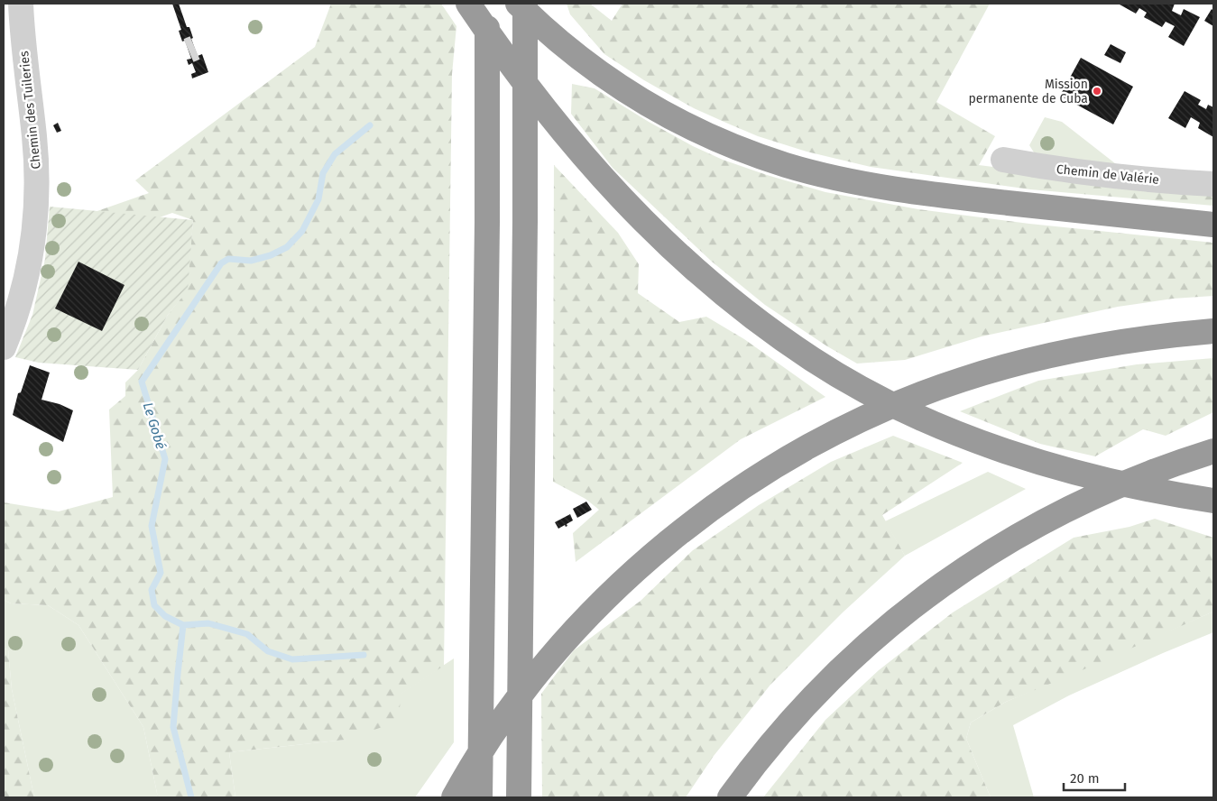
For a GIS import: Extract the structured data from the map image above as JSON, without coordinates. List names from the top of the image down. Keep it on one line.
{"streets":{"street":["Chemin des Tuileries","Chemin de Valérie"]},"water":["Le Gobé"],"places":["Mission permanente de Cuba"],"scale_bar":"20 m"}
